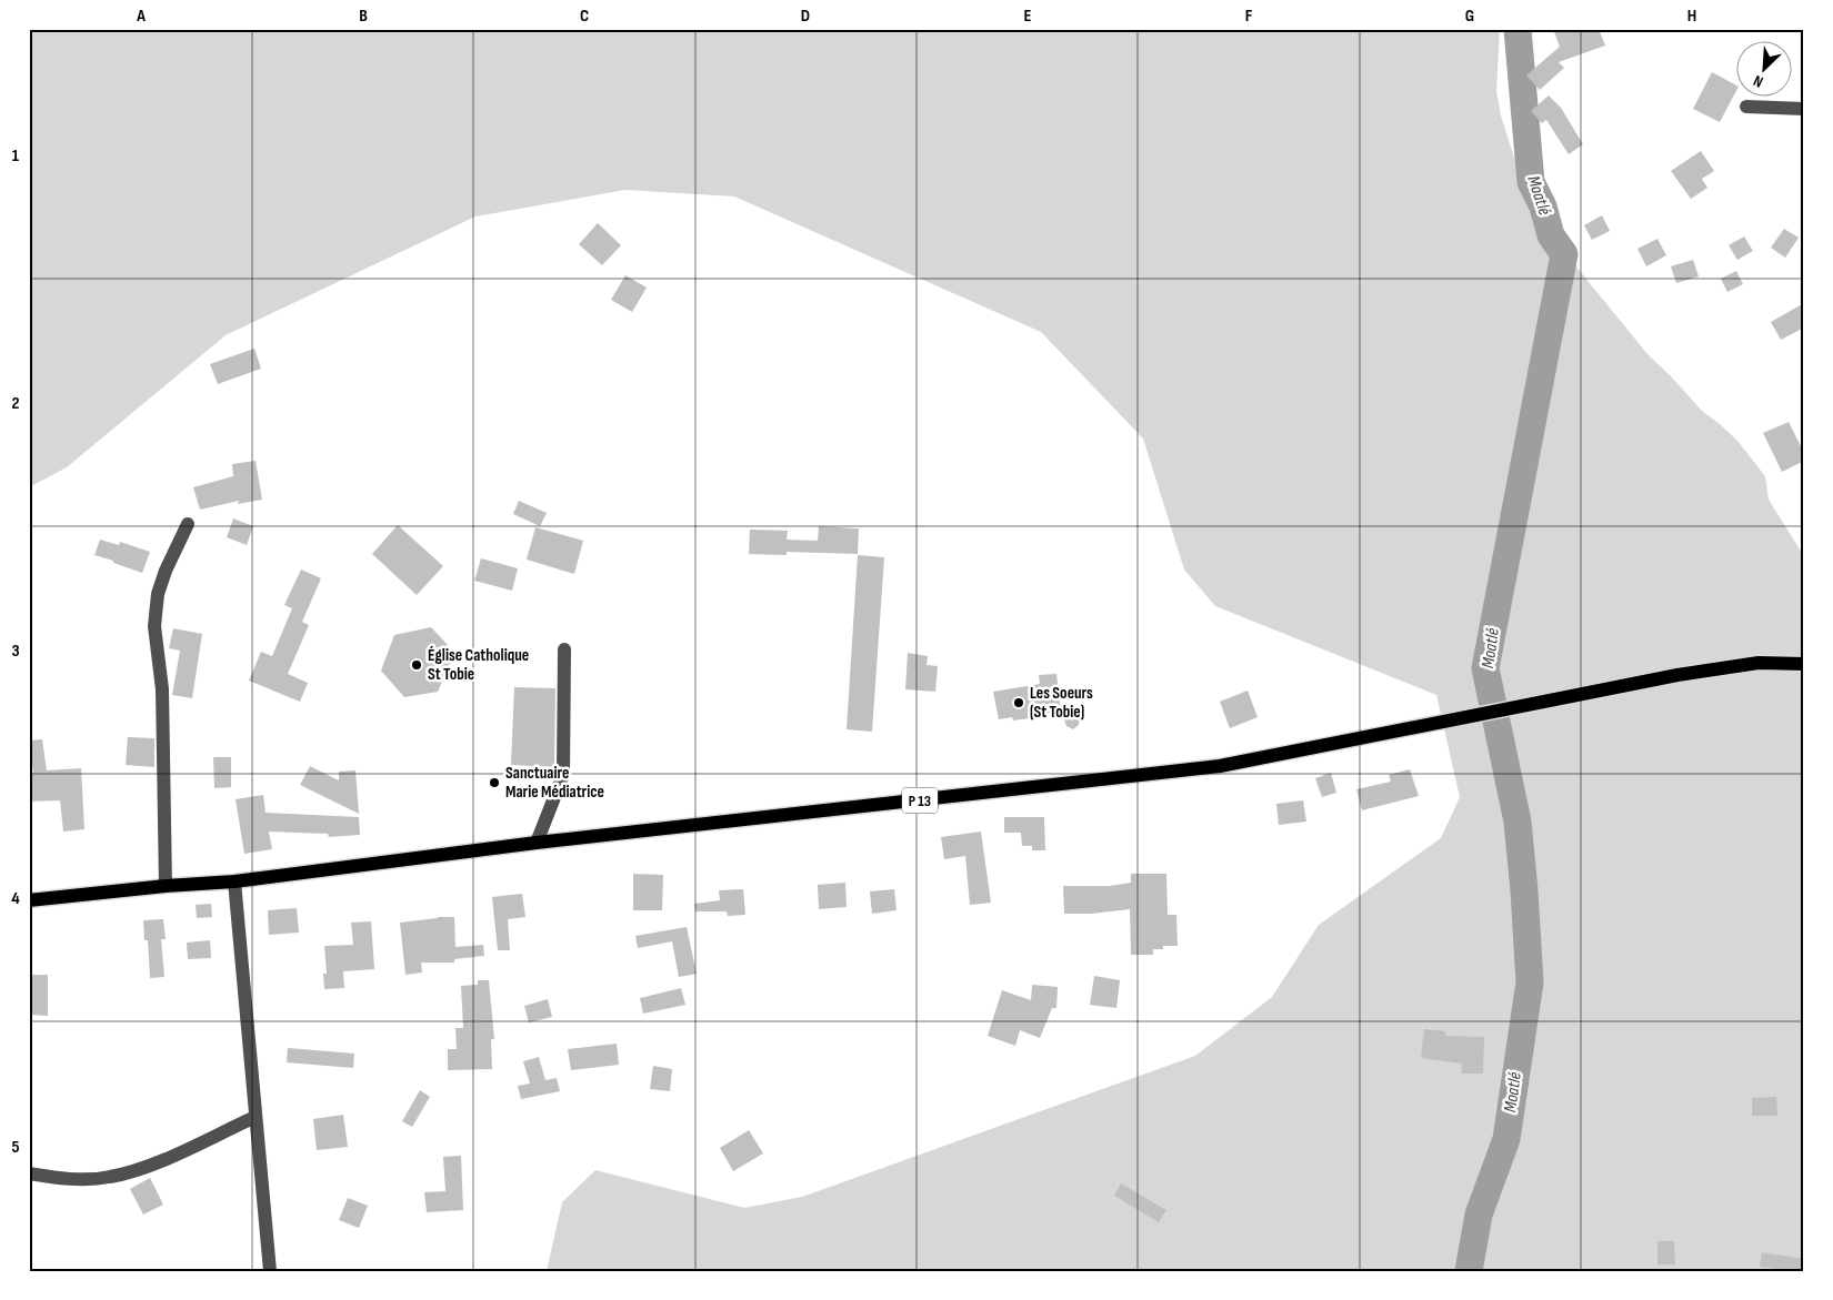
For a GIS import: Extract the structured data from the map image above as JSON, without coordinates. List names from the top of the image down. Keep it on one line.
{"streets":{"main road":["P 13"]},"water":["Moatlé"],"places":["Église Catholique St Tobie","Les Soeurs (St Tobie)","Sanctuaire Marie Médiatrice"],"north":"bottom left","grid":{"columns":["A","B","C","D","E","F","G","H"],"rows":["1","2","3","4","5"]}}
